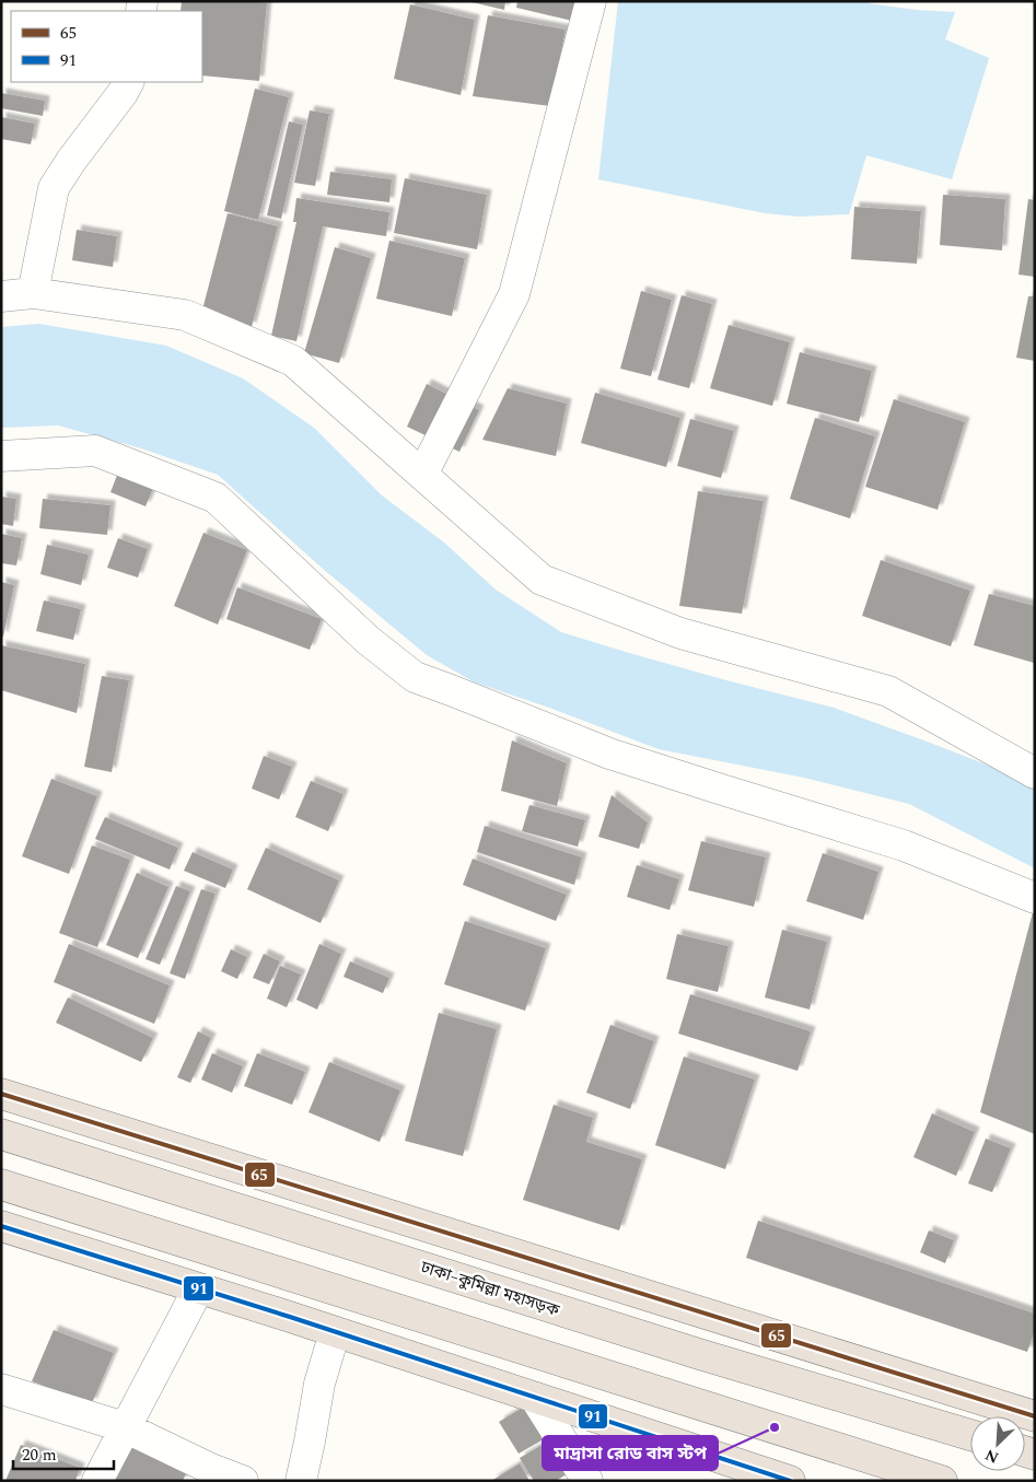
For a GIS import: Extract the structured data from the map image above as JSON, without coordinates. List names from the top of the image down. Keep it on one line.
{"streets":{"highway":["ঢাকা–কুমিল্লা মহাসড়ক"]},"places":["মাদ্রাসা রোড বাস স্টপ"],"lines":["transit line 65","transit line 91"],"legend":["65","91"],"scale_bar":"20 m","north":"bottom left"}
